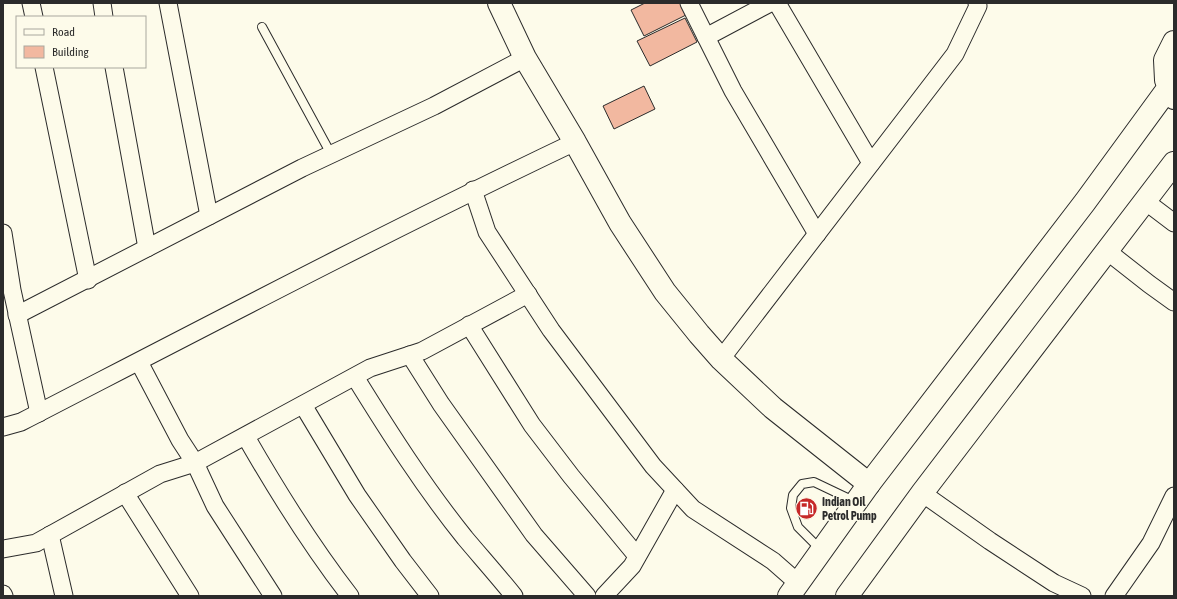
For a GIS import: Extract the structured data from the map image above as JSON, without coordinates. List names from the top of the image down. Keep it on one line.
{"places":{"fuel station":["Indian Oil Petrol Pump"]},"legend":["Road","Building"]}
